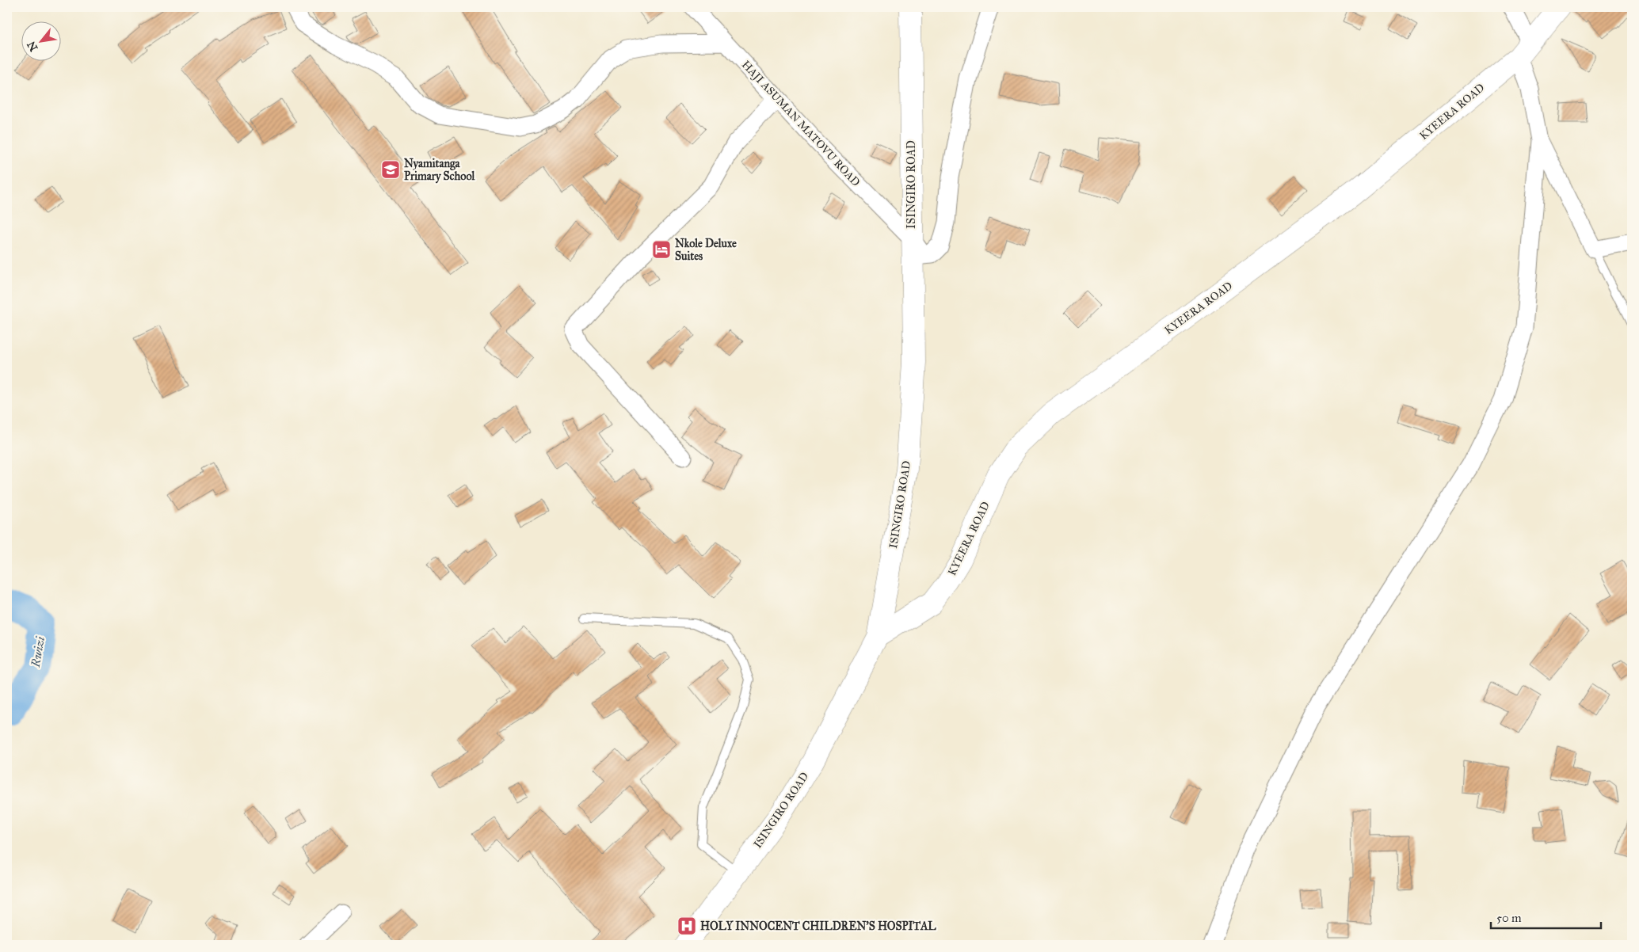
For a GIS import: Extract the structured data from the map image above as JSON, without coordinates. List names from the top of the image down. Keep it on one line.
{"streets":{"main road":["KYEERA ROAD","ISINGIRO ROAD"],"street":["HAJI ASUMAN MATOVU ROAD"]},"crossings":[["KYEERA ROAD","ISINGIRO ROAD"],["HAJI ASUMAN MATOVU ROAD","ISINGIRO ROAD"]],"water":["Rwizi"],"places":{"school or university":["Nyamitanga Primary School"],"hotel":["Nkole Deluxe Suites"],"hospital":["HOLY INNOCENT CHILDREN'S HOSPITAL"]},"scale_bar":"50 m","north":"bottom left"}
